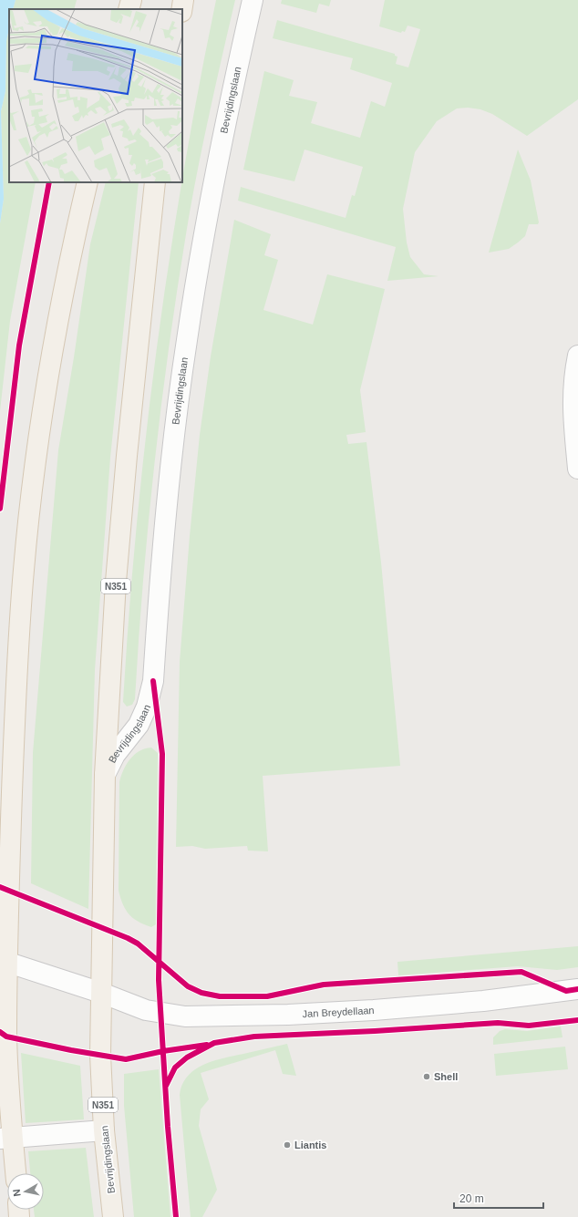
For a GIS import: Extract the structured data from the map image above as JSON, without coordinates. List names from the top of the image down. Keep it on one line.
{"streets":{"main road":["Bevrijdingslaan","N351"],"street":["Jan Breydellaan"]},"crossings":[["Bevrijdingslaan","Jan Breydellaan"]],"places":["Shell","Liantis"],"scale_bar":"20 m","north":"left"}
